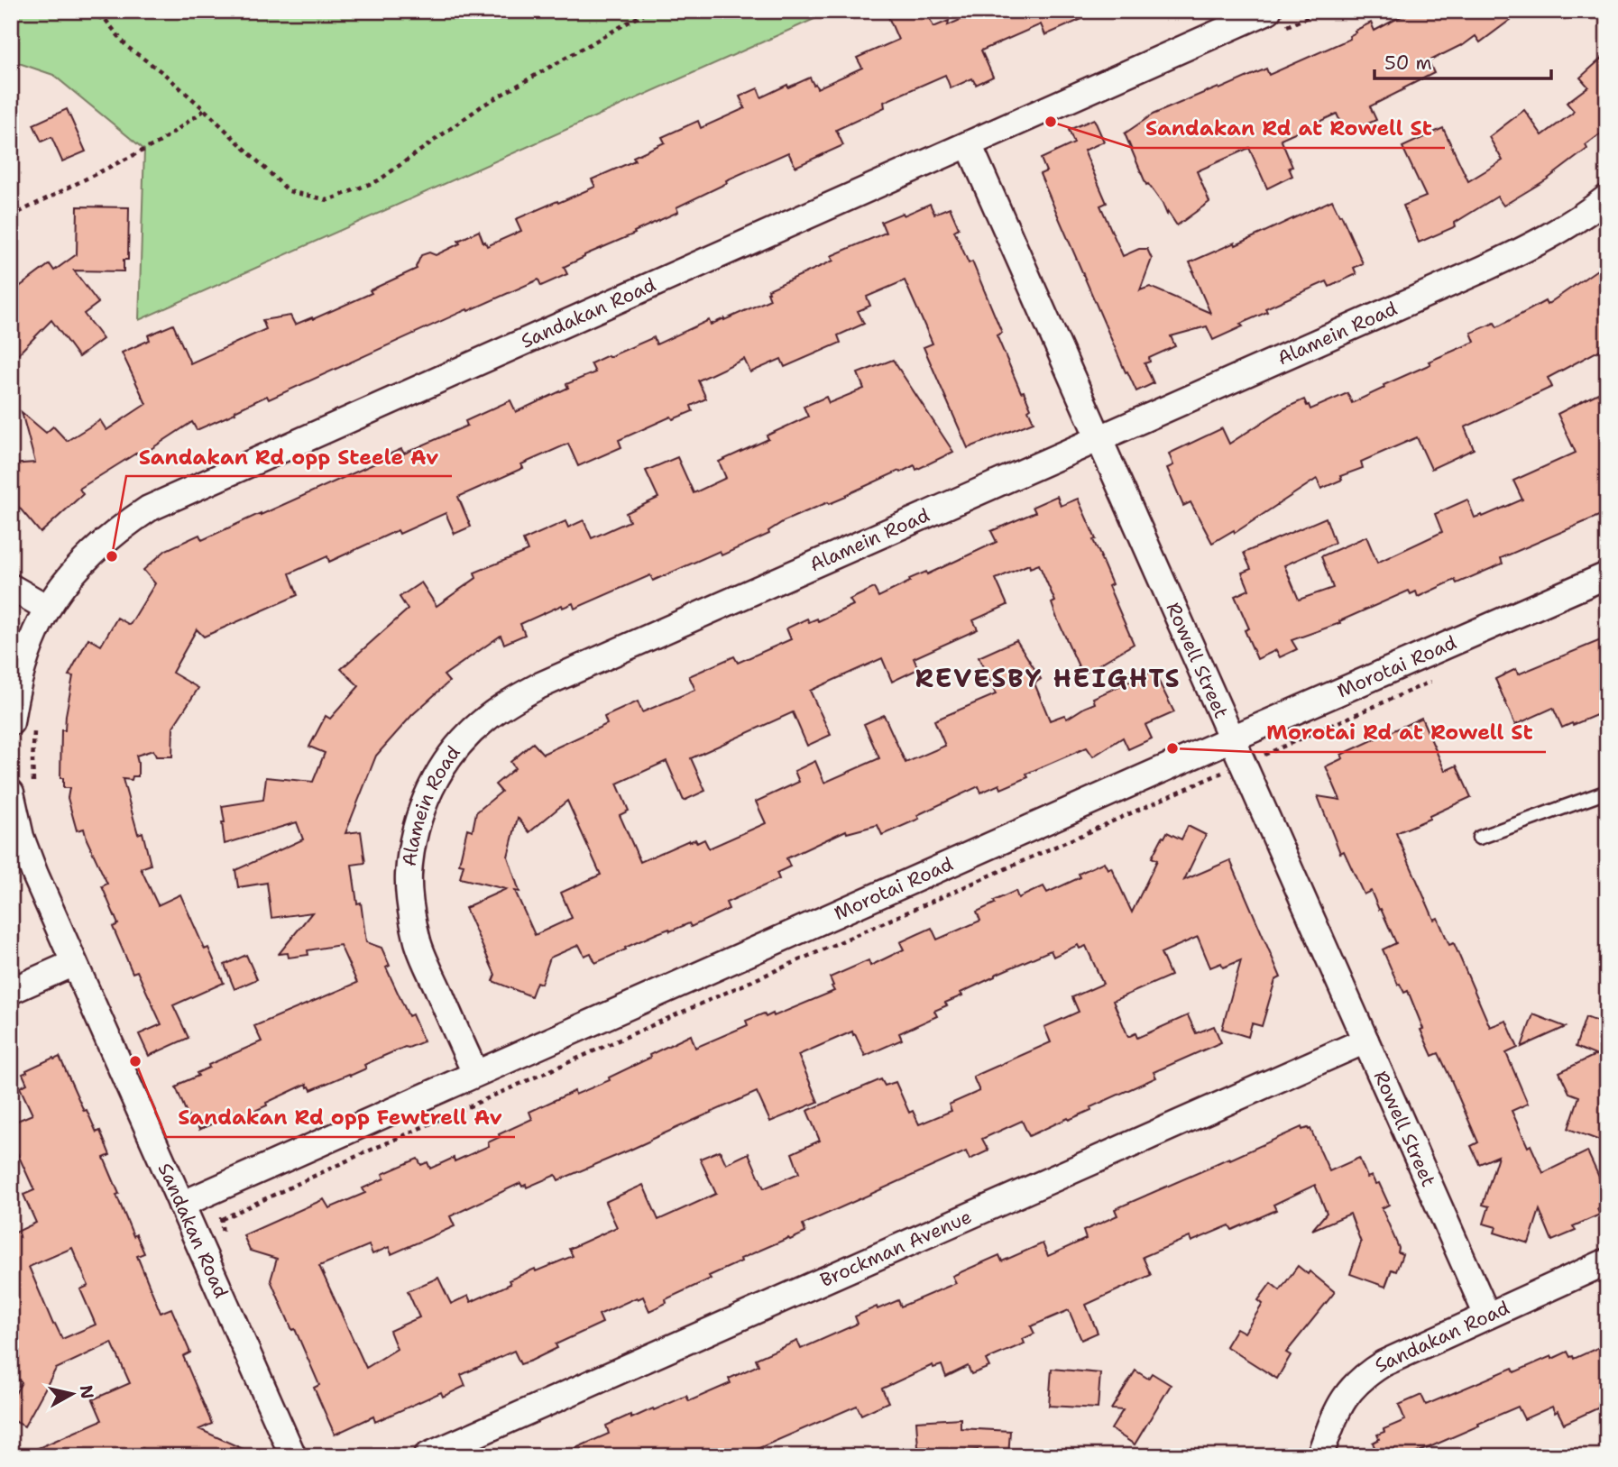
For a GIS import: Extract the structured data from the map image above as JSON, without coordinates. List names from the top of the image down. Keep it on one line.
{"streets":{"street":["Sandakan Road","Alamein Road","Rowell Street","Morotai Road","Brockman Avenue"]},"crossings":[["Sandakan Road","Rowell Street"],["Sandakan Road","Morotai Road"],["Alamein Road","Rowell Street"],["Alamein Road","Morotai Road"],["Rowell Street","Morotai Road"],["Rowell Street","Brockman Avenue"]],"districts":["REVESBY HEIGHTS"],"places":["Sandakan Rd at Rowell St","Sandakan Rd opp Steele Av","Morotai Rd at Rowell St","Sandakan Rd opp Fewtrell Av"],"scale_bar":"50 m","north":"right"}
